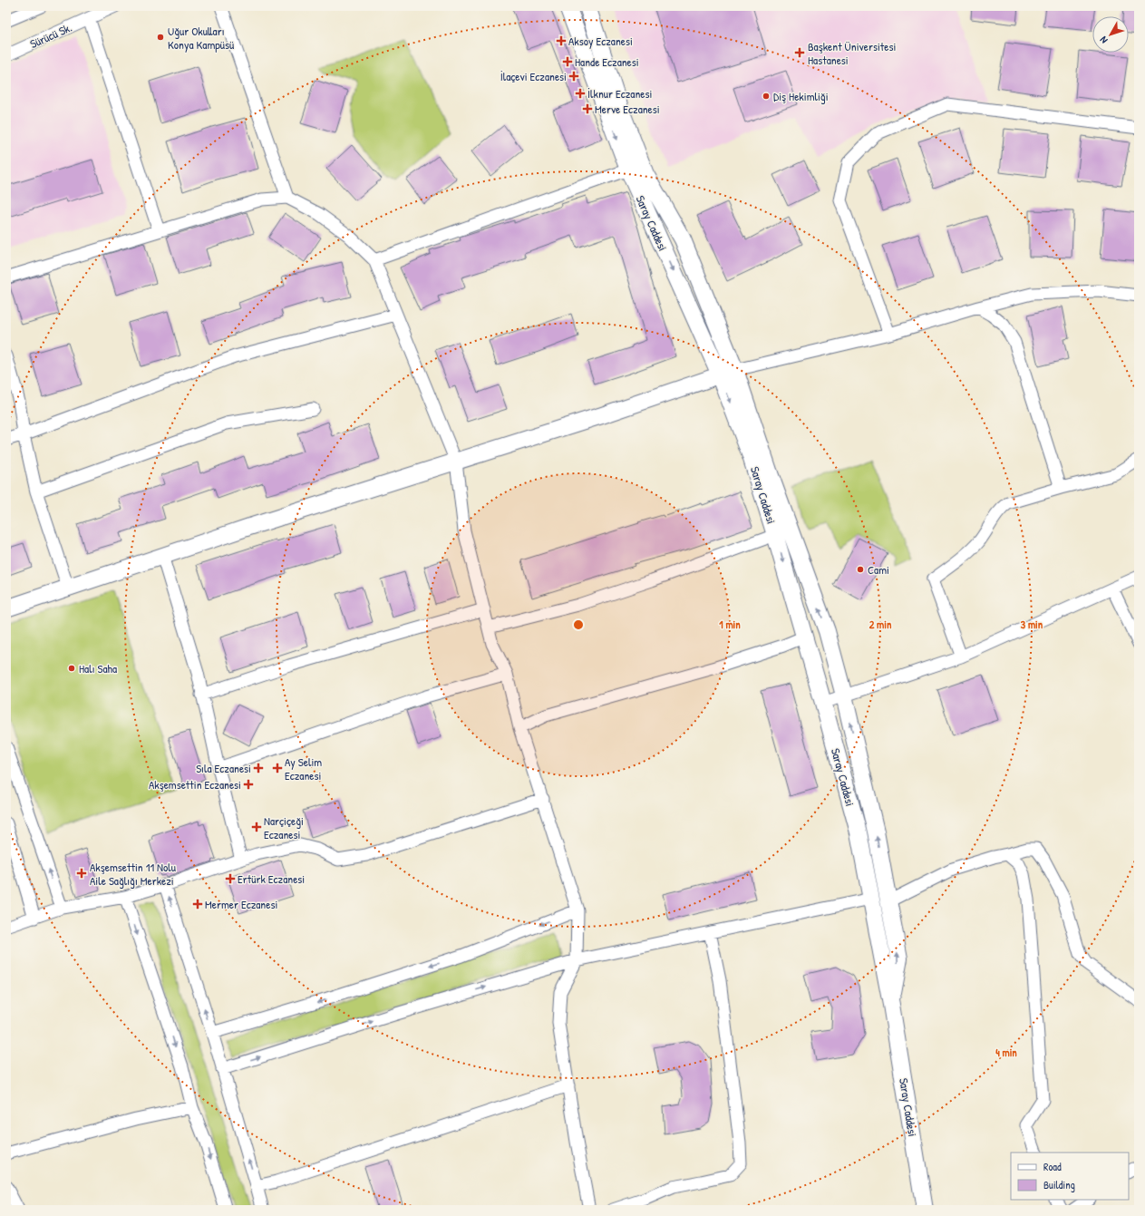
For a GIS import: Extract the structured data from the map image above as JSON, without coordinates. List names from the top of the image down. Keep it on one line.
{"streets":{"street":["Sürücü Sk.","Saray Caddesi"]},"places":{"other":["Uğur Okulları Konya Kampüsü","Diş Hekimliği","Cami","Halı Saha"],"health":["Aksoy Eczanesi","Başkent Üniversitesi Hastanesi","Hande Eczanesi","İlaçevi Eczanesi","İlknur Eczanesi","Merve Eczanesi","Sıla Eczanesi","Ay Selim Eczanesi","Akşemsettin Eczanesi","Narçiçeği Eczanesi","Akşemsettin 11 Nolu Aile Sağlığı Merkezi","Ertürk Eczanesi","Mermer Eczanesi"]},"legend":["Road","Building"],"north":"bottom left","rings":["1 min","2 min","3 min","4 min"]}
